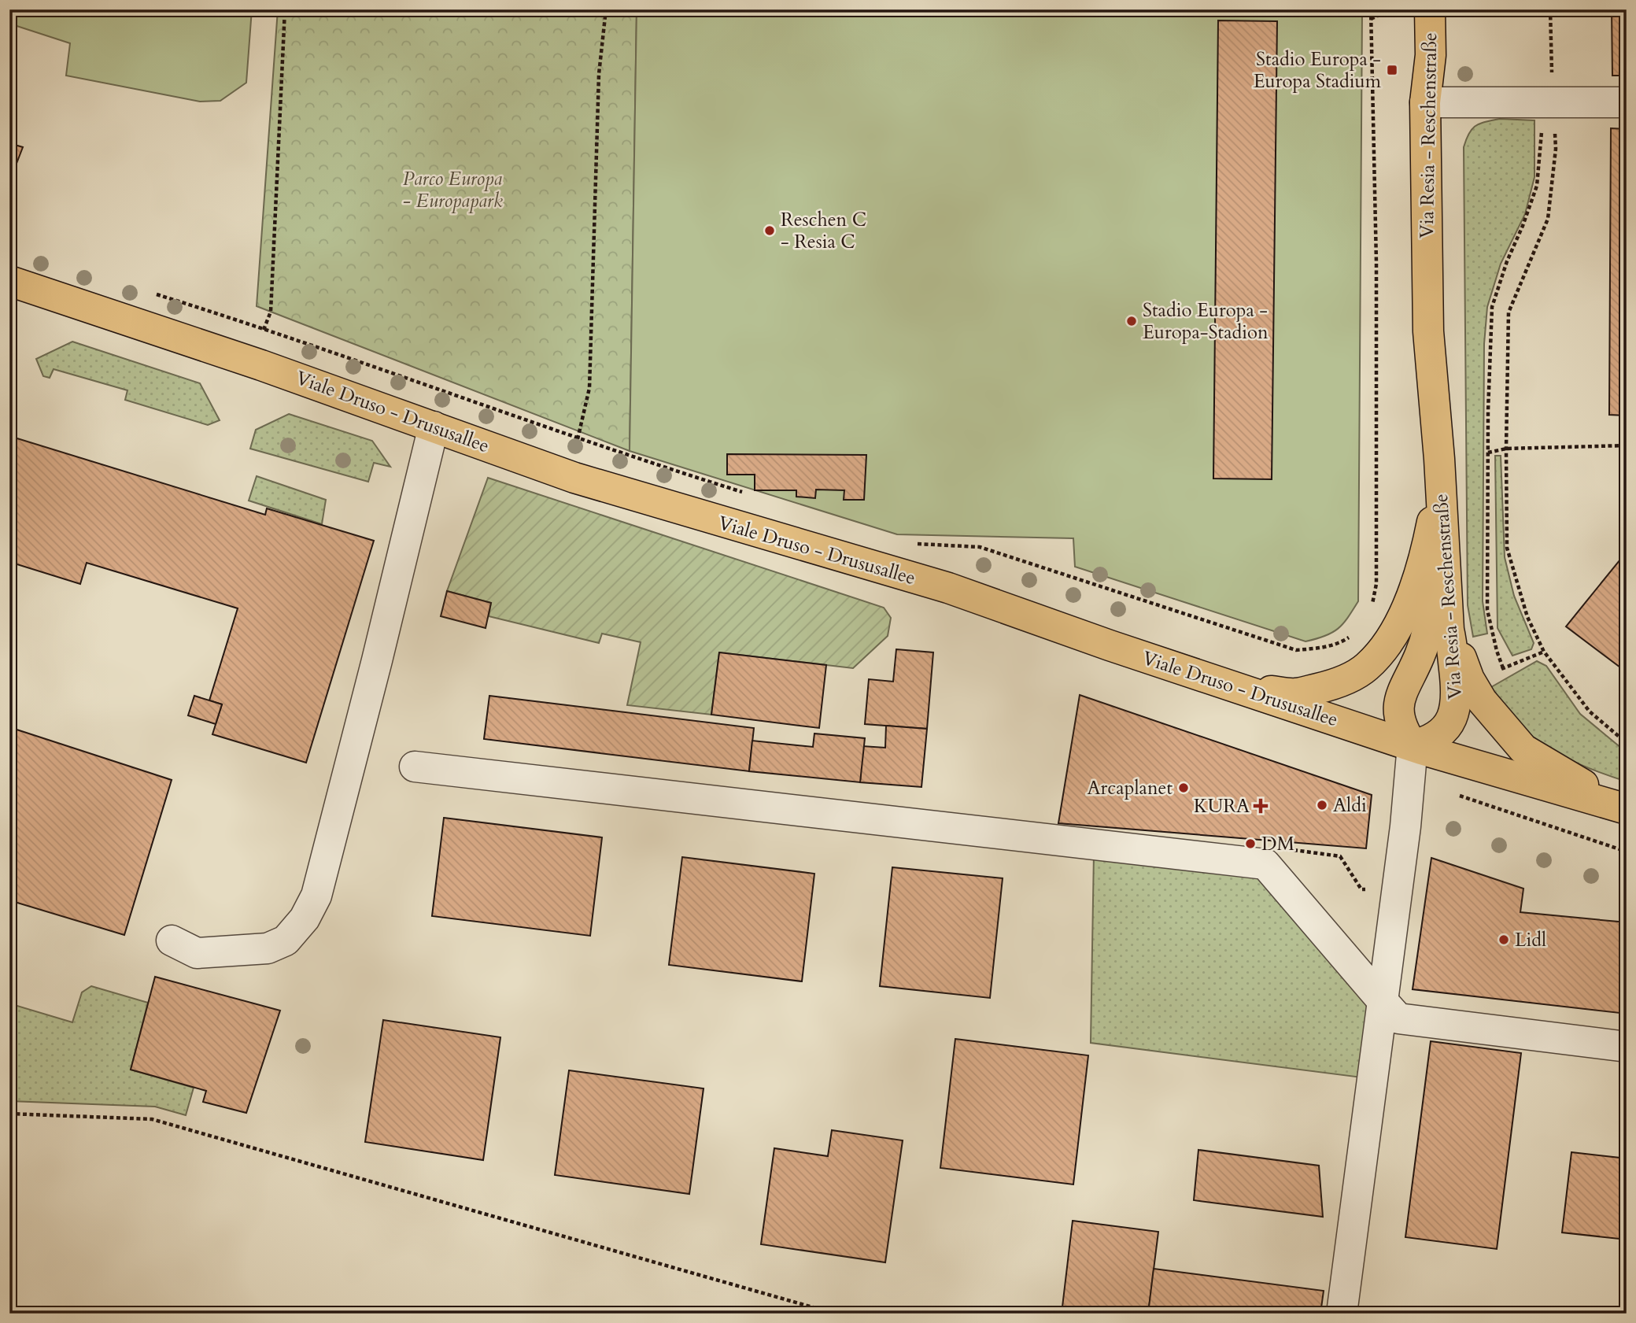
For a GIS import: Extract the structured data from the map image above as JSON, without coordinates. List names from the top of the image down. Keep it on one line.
{"streets":{"main road":["Via Resia - Reschenstraße","Viale Druso - Drususallee"]},"crossings":[["Via Resia - Reschenstraße","Viale Druso - Drususallee"]],"parks":["Parco Europa - Europapark"],"places":{"transit":["Stadio Europa - Europa Stadium"],"other":["Reschen C - Resia C","Stadio Europa - Europa-Stadion","Arcaplanet","Aldi","DM","Lidl"],"health":["KURA"]}}
